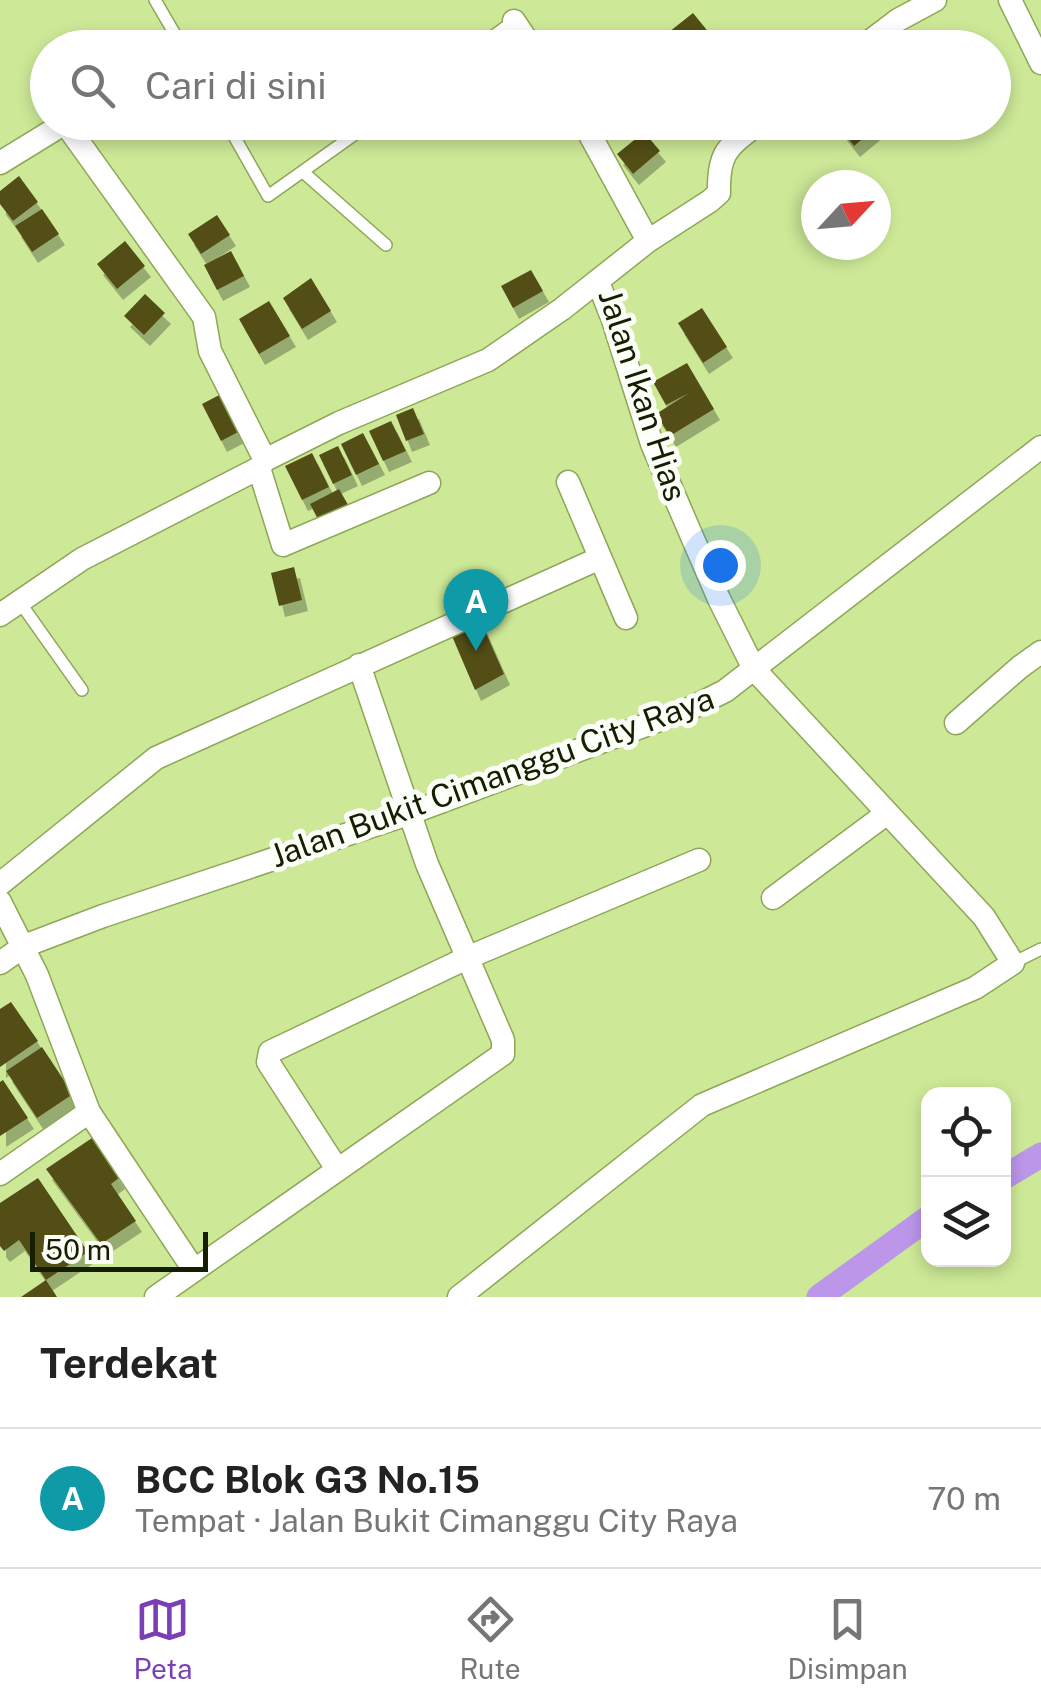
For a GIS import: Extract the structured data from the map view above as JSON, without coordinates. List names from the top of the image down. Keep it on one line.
{"streets":{"street":["Jalan Ikan Hias","Jalan Bukit Cimanggu City Raya"]},"crossings":[["Jalan Ikan Hias","Jalan Bukit Cimanggu City Raya"]],"scale_bar":"50 m","north":"top right","page":{"search":"Cari di sini","pins":"A","scale":"50 m","heading":"Terdekat","list":[{"mark":"A","name":"BCC Blok G3 No.15","note":"Tempat · Jalan Bukit Cimanggu City Raya","value":"70 m"}],"nav":["Peta","Rute","Disimpan"]}}
